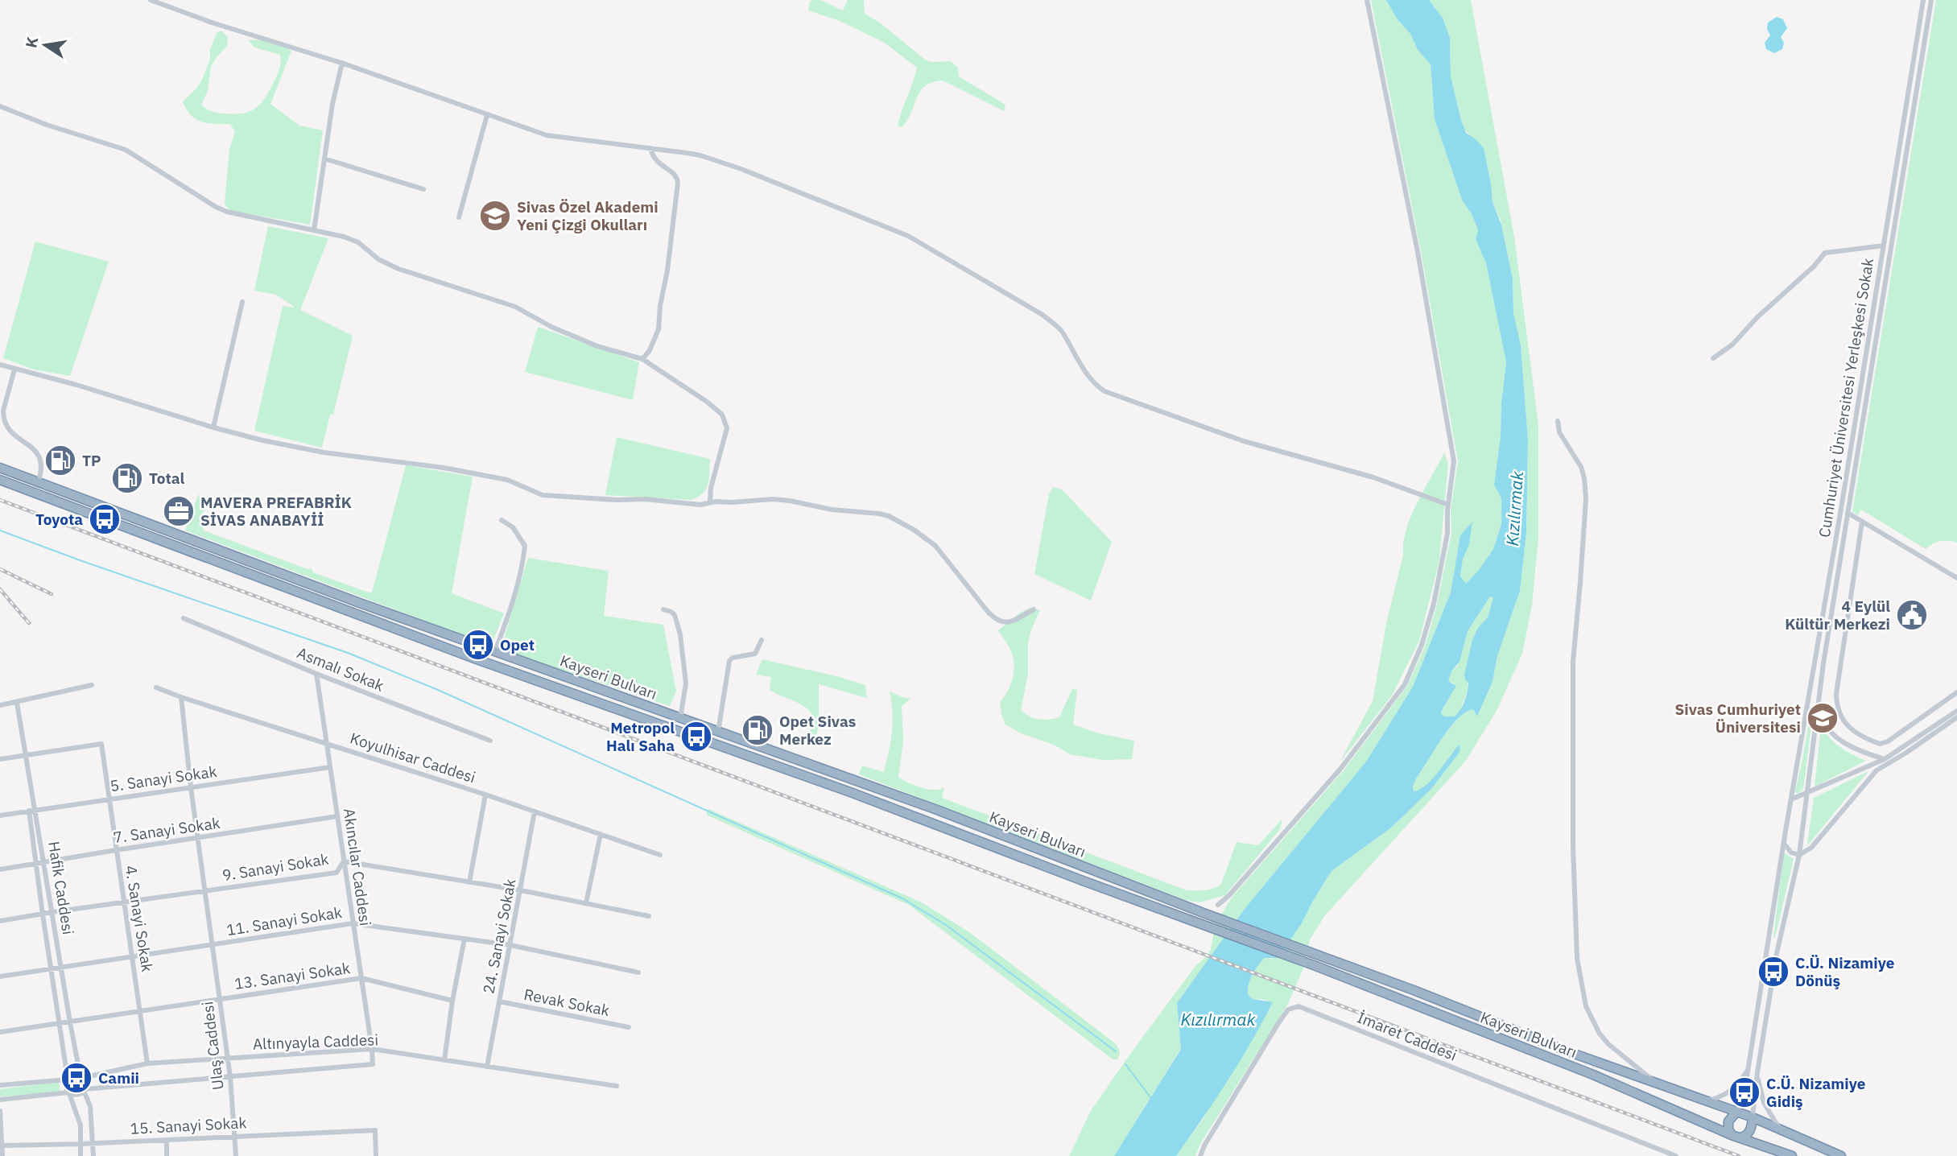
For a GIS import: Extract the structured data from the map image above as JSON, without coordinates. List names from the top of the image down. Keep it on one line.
{"streets":{"highway":["Kayseri Bulvarı"],"street":["Cumhuriyet Üniversitesi Yerleşkesi Sokak","Asmalı Sokak","Koyulhisar Caddesi","5. Sanayi Sokak","7. Sanayi Sokak","9. Sanayi Sokak","Akıncılar Caddesi","Hafik Caddesi","4. Sanayi Sokak","11. Sanayi Sokak","24. Sanayi Sokak","13. Sanayi Sokak","Revak Sokak","İmaret Caddesi","Altınyayla Caddesi","Ulaş Caddesi","15. Sanayi Sokak"]},"crossings":[["Cumhuriyet Üniversitesi Yerleşkesi Sokak","Kayseri Bulvarı"],["Asmalı Sokak","Akıncılar Caddesi"],["Koyulhisar Caddesi","Akıncılar Caddesi"],["Koyulhisar Caddesi","24. Sanayi Sokak"],["Koyulhisar Caddesi","Ulaş Caddesi"],["5. Sanayi Sokak","Akıncılar Caddesi"],["5. Sanayi Sokak","Hafik Caddesi"],["5. Sanayi Sokak","4. Sanayi Sokak"],["5. Sanayi Sokak","Ulaş Caddesi"],["7. Sanayi Sokak","Akıncılar Caddesi"],["7. Sanayi Sokak","Hafik Caddesi"],["7. Sanayi Sokak","4. Sanayi Sokak"],["7. Sanayi Sokak","Ulaş Caddesi"],["9. Sanayi Sokak","Akıncılar Caddesi"],["9. Sanayi Sokak","Hafik Caddesi"],["9. Sanayi Sokak","4. Sanayi Sokak"],["9. Sanayi Sokak","24. Sanayi Sokak"],["9. Sanayi Sokak","Ulaş Caddesi"],["Akıncılar Caddesi","11. Sanayi Sokak"],["Akıncılar Caddesi","13. Sanayi Sokak"],["Akıncılar Caddesi","Altınyayla Caddesi"],["Hafik Caddesi","4. Sanayi Sokak"],["Hafik Caddesi","11. Sanayi Sokak"],["Hafik Caddesi","13. Sanayi Sokak"],["Hafik Caddesi","Altınyayla Caddesi"],["4. Sanayi Sokak","11. Sanayi Sokak"],["4. Sanayi Sokak","13. Sanayi Sokak"],["4. Sanayi Sokak","Altınyayla Caddesi"],["11. Sanayi Sokak","24. Sanayi Sokak"],["11. Sanayi Sokak","Ulaş Caddesi"],["24. Sanayi Sokak","Revak Sokak"],["24. Sanayi Sokak","Altınyayla Caddesi"],["13. Sanayi Sokak","Ulaş Caddesi"],["Altınyayla Caddesi","Ulaş Caddesi"],["Ulaş Caddesi","15. Sanayi Sokak"]],"water":["Kızılırmak"],"places":{"school or university":["Sivas Özel Akademi Yeni Çizgi Okulları","Sivas Cumhuriyet Üniversitesi"],"fuel station":["TP","Total","Opet Sivas Merkez"],"office":["MAVERA PREFABRİK SİVAS ANABAYİİ"],"bus stop":["Toyota","Opet","Metropol Halı Saha","C.Ü. Nizamiye Dönüş","Camii","C.Ü. Nizamiye Gidiş"],"public building":["4 Eylül Kültür Merkezi"]},"north":"left"}
